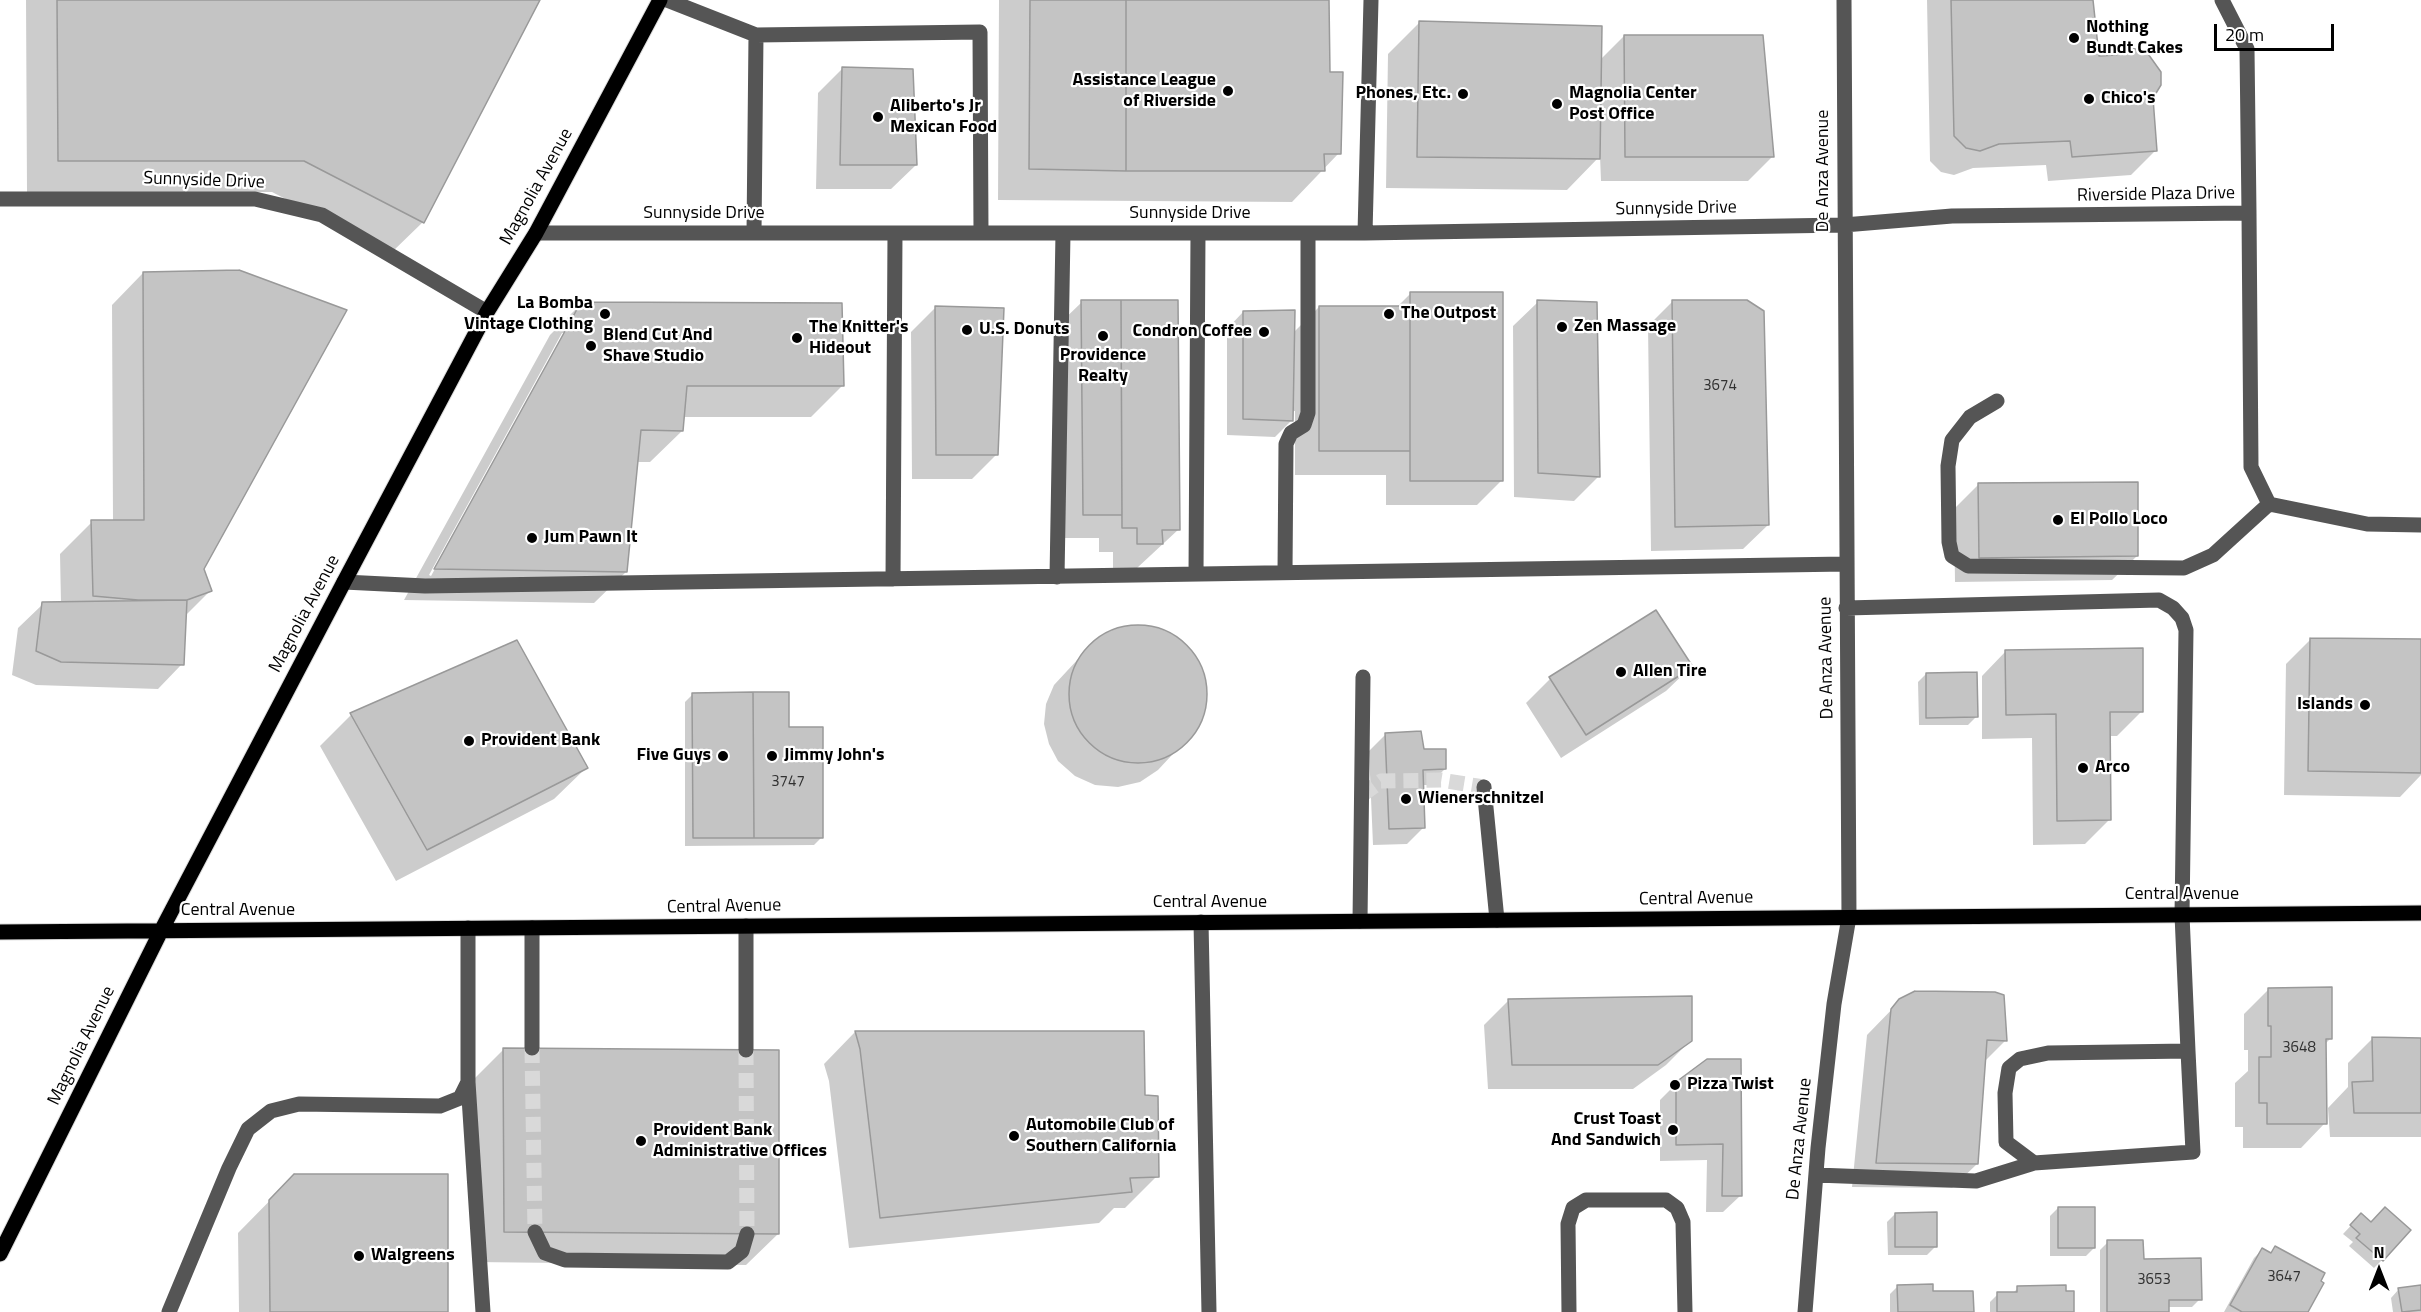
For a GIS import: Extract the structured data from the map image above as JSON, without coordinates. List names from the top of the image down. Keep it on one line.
{"streets":{"main road":["Magnolia Avenue","Central Avenue"],"street":["De Anza Avenue","Sunnyside Drive","Riverside Plaza Drive"]},"crossings":[["De Anza Avenue","Sunnyside Drive"],["De Anza Avenue","Riverside Plaza Drive"],["De Anza Avenue","Central Avenue"],["Sunnyside Drive","Magnolia Avenue"],["Sunnyside Drive","Riverside Plaza Drive"],["Magnolia Avenue","Central Avenue"]],"places":["Nothing Bundt Cakes","Assistance League of Riverside","Phones, Etc.","Chico's","Magnolia Center Post Office","Aliberto's Jr Mexican Food","La Bomba Vintage Clothing","The Outpost","Zen Massage","U.S. Donuts","Condron Coffee","Providence Realty","The Knitter's Hideout","Blend Cut And Shave Studio","El Pollo Loco","Jum Pawn It","Allen Tire","Islands","Provident Bank","Five Guys","Jimmy John's","Arco","Wienerschnitzel","Pizza Twist","Crust Toast And Sandwich","Automobile Club of Southern California","Provident Bank Administrative Offices","Walgreens"],"house_numbers":["3674","3747","3648","3647","3653"],"scale_bar":"20 m","north":"top"}
